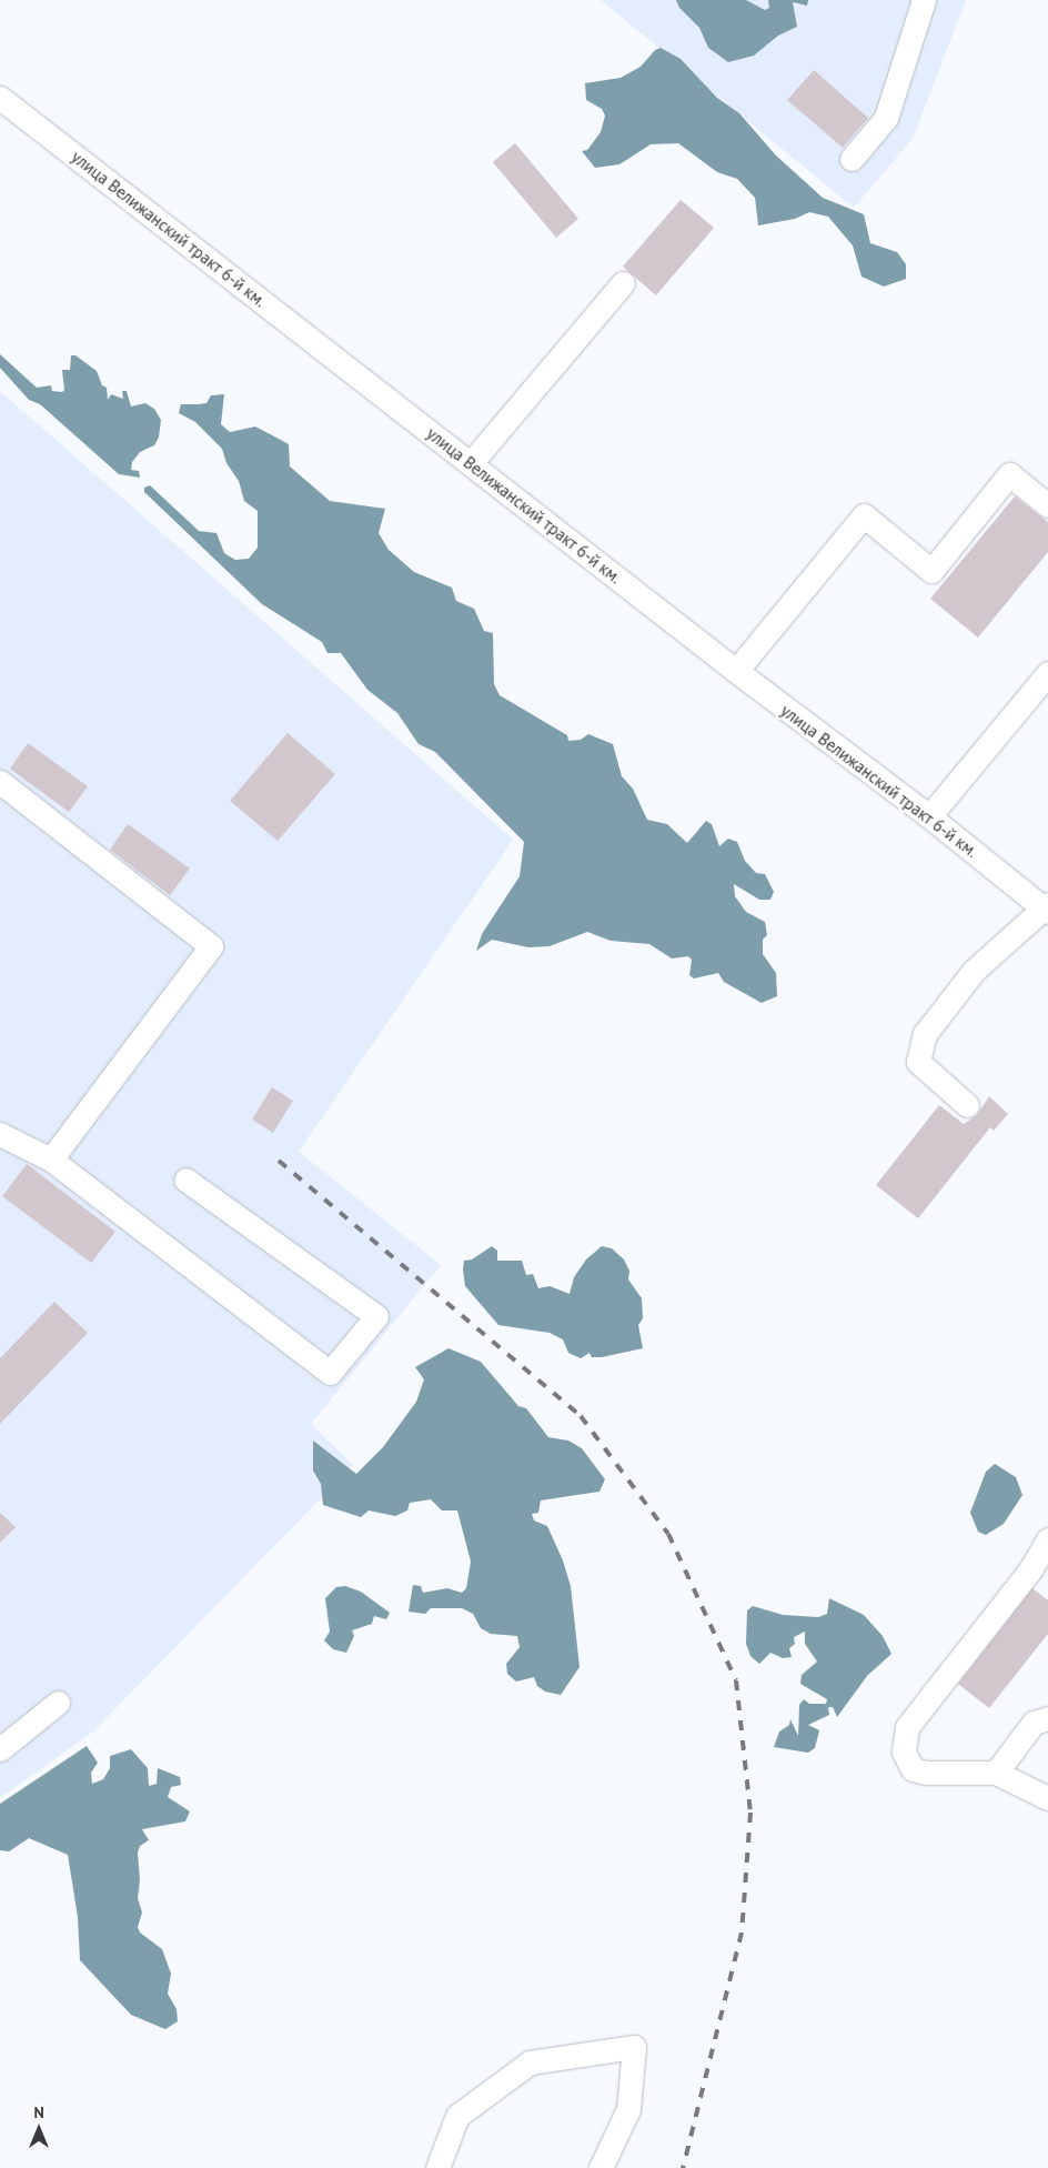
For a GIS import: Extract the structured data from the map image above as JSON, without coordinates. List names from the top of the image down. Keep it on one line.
{"streets":{"street":["улица Велижанский тракт 6-й км."]},"north":"top"}
